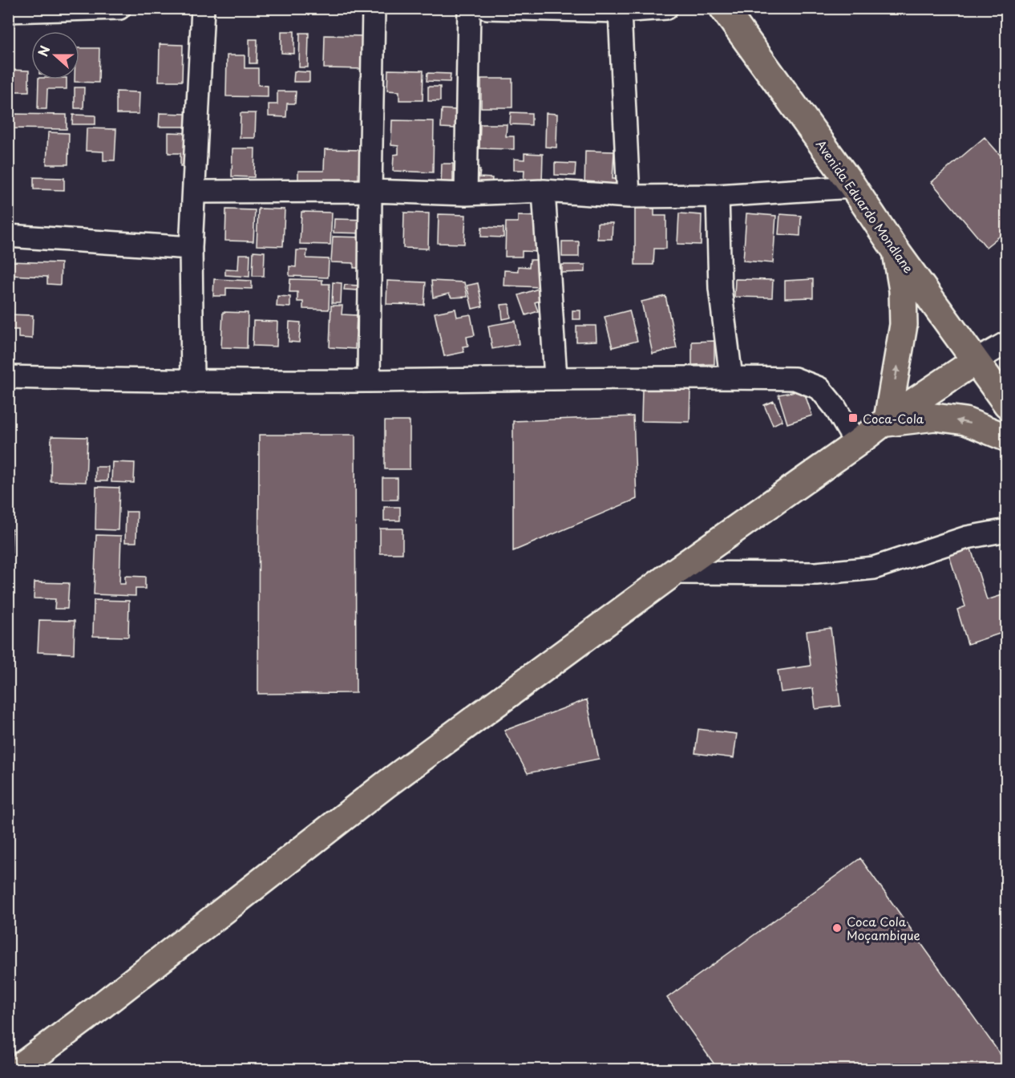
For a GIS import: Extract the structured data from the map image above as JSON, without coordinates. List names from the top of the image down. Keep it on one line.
{"streets":{"main road":["Avenida Eduardo Mondlane"]},"places":{"transit":["Coca-Cola"],"other":["Coca Cola Moçambique"]},"north":"left"}
